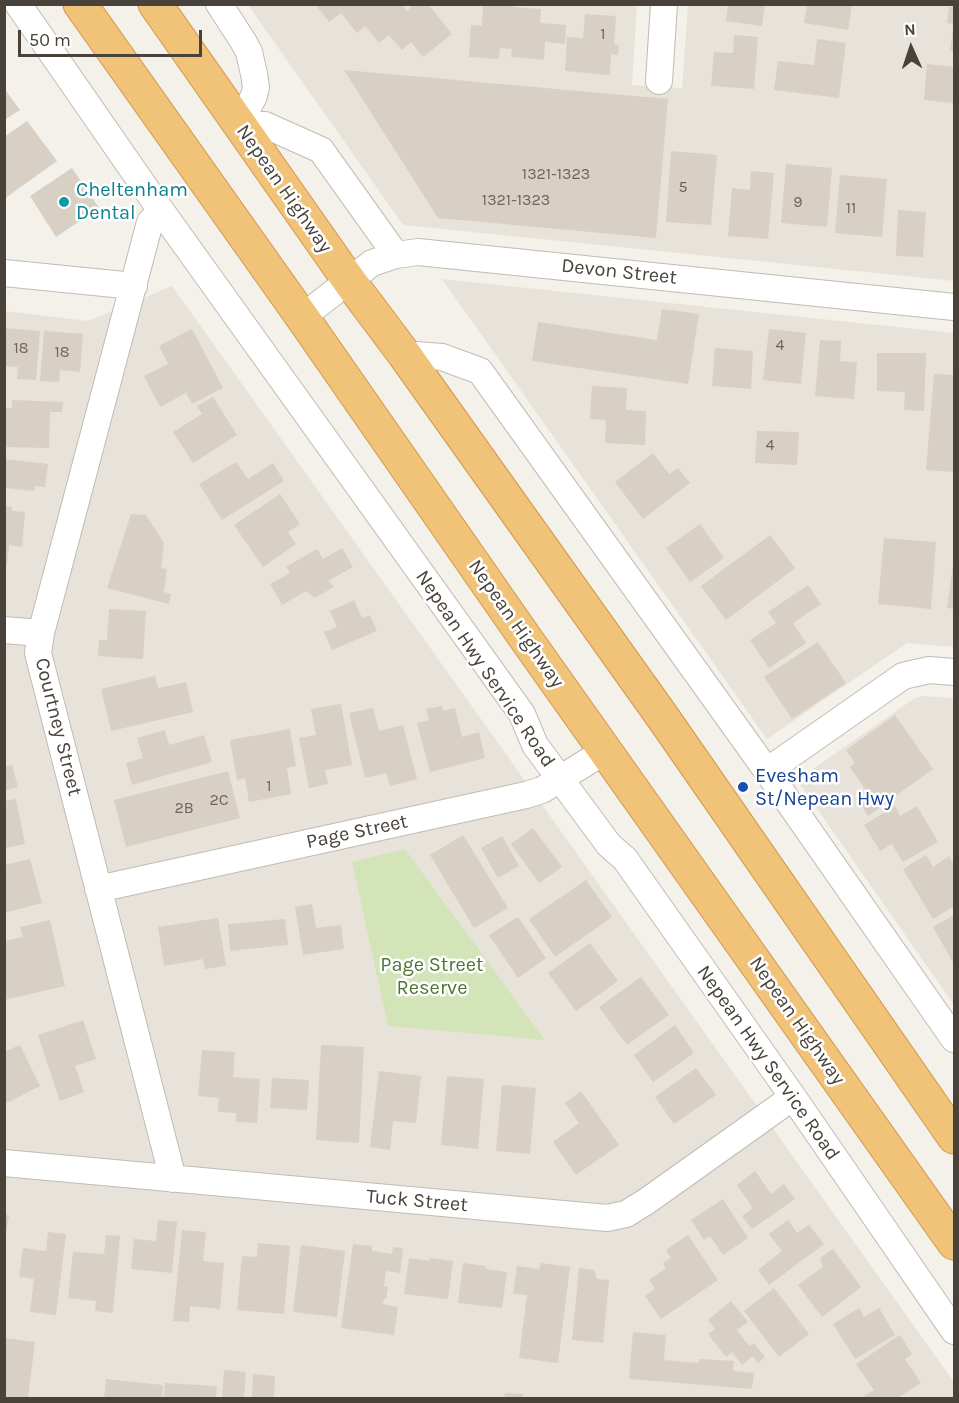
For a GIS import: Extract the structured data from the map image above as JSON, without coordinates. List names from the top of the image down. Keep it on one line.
{"streets":{"highway":["Nepean Highway"],"street":["Devon Street","Nepean Hwy Service Road","Courtney Street","Page Street","Tuck Street"]},"crossings":[["Nepean Highway","Devon Street"],["Nepean Highway","Page Street"],["Nepean Hwy Service Road","Courtney Street"],["Nepean Hwy Service Road","Page Street"],["Nepean Hwy Service Road","Tuck Street"],["Courtney Street","Page Street"],["Courtney Street","Tuck Street"]],"parks":["Page Street Reserve"],"places":["Cheltenham Dental","Evesham St/Nepean Hwy"],"house_numbers":["1","1321-1323","5","1321-1323","9","11","4","18","18","4","1","2C","2B"],"scale_bar":"50 m","north":"top"}
